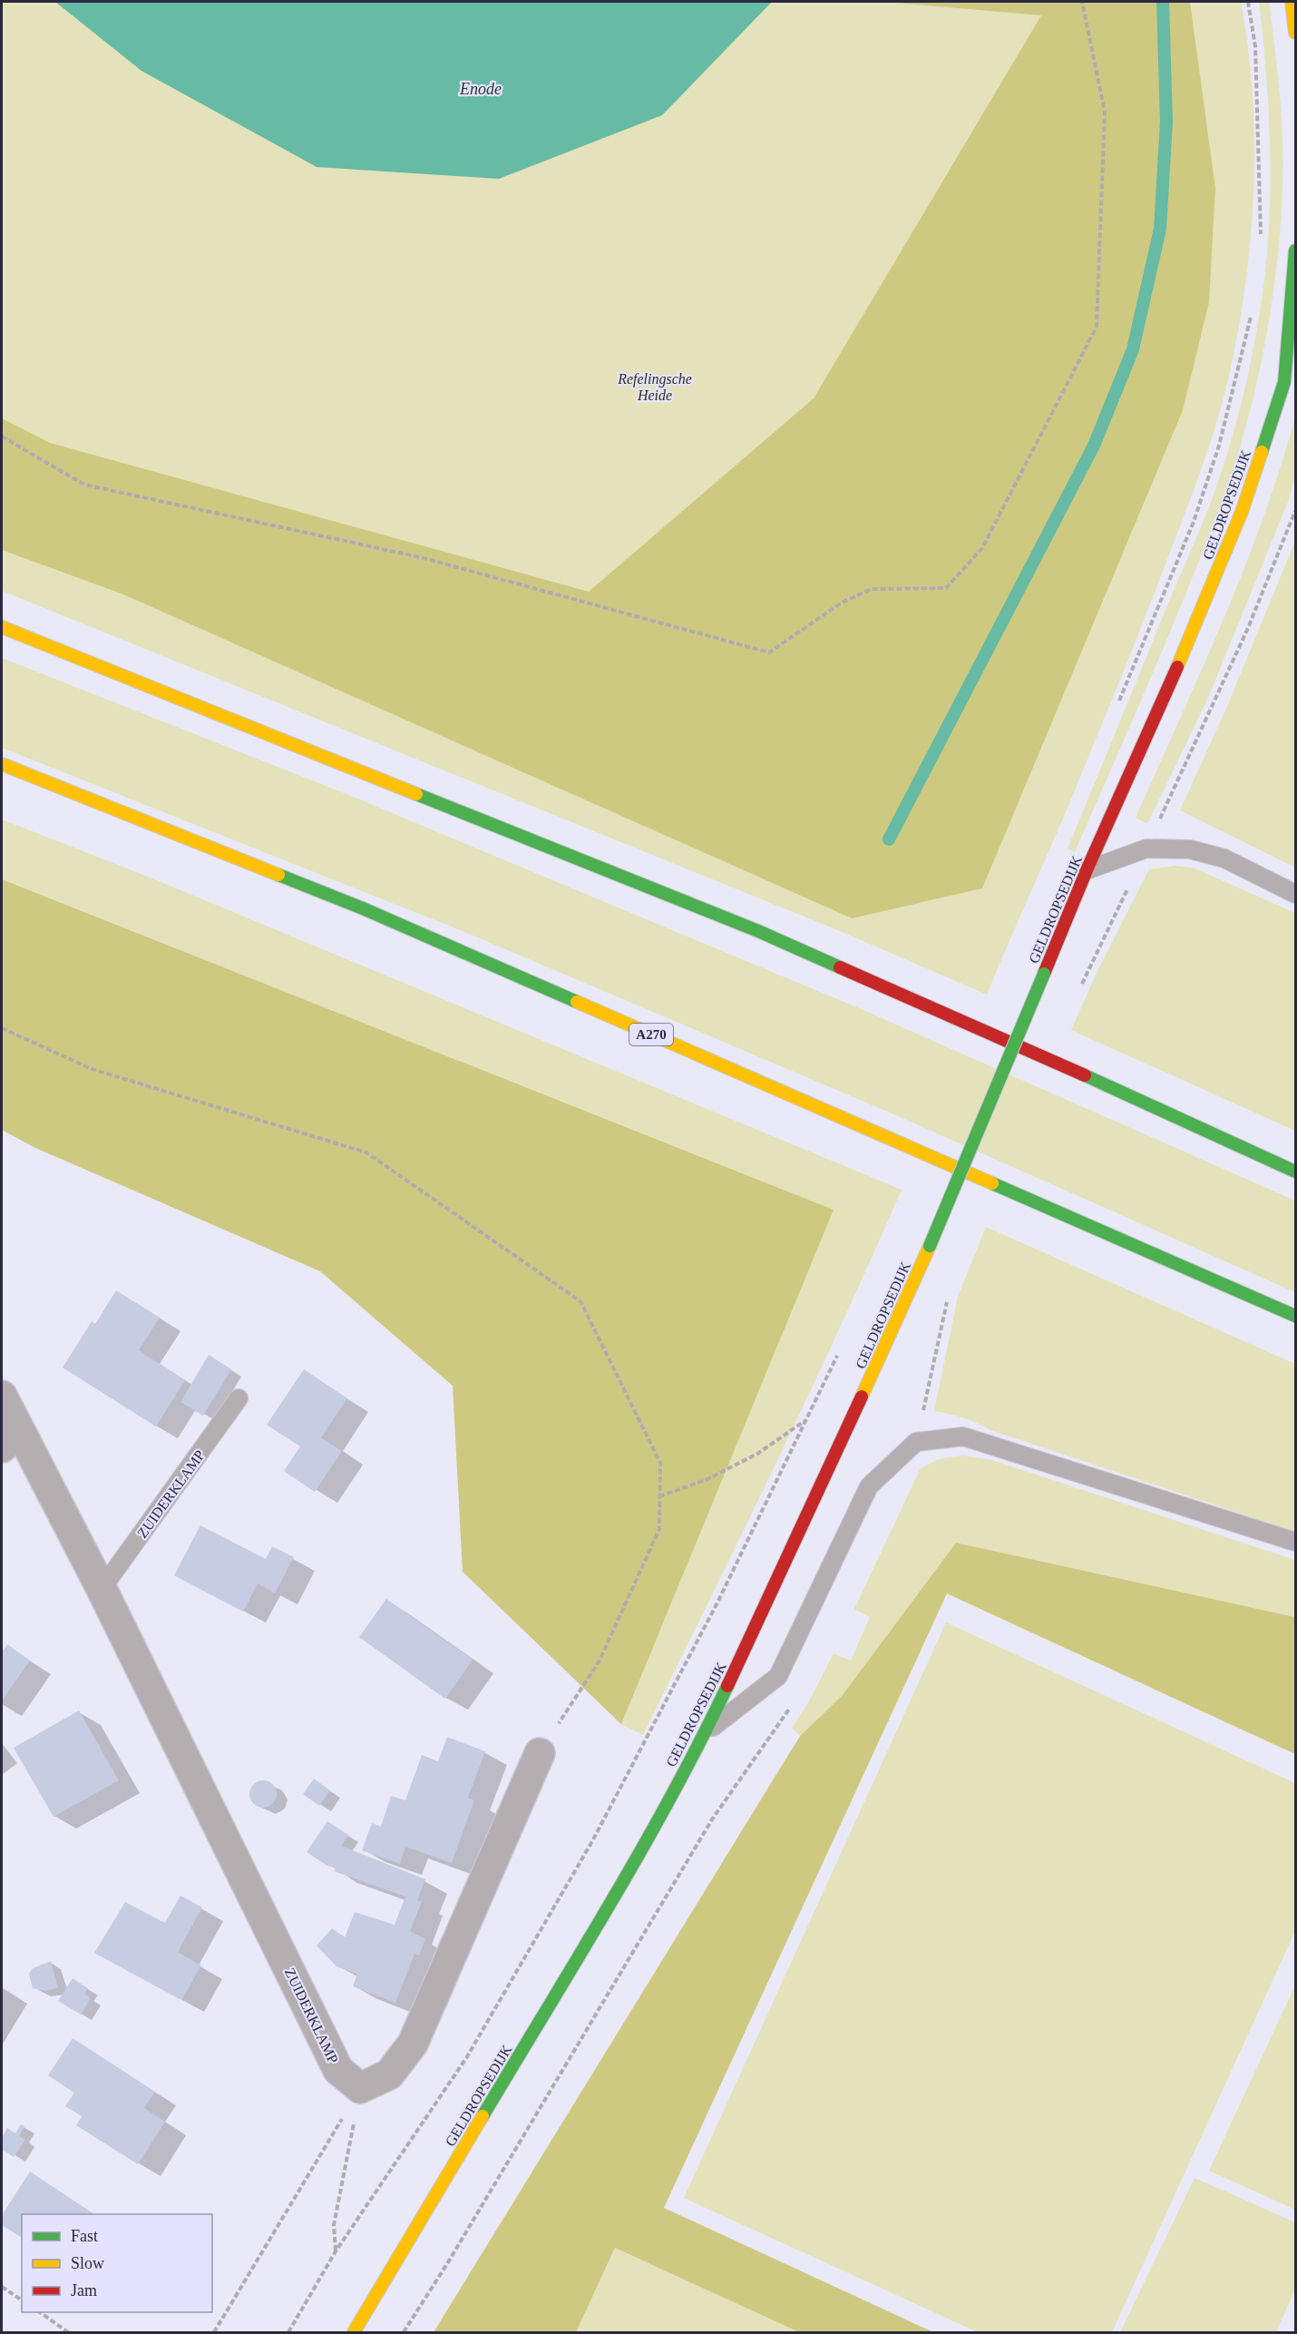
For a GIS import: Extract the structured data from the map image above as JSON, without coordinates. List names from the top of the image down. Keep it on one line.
{"streets":{"main road":["GELDROPSEDIJK","A270"],"street":["ZUIDERKLAMP"]},"water":["Enode"],"parks":["Refelingsche Heide"],"legend":["Fast","Slow","Jam"]}
